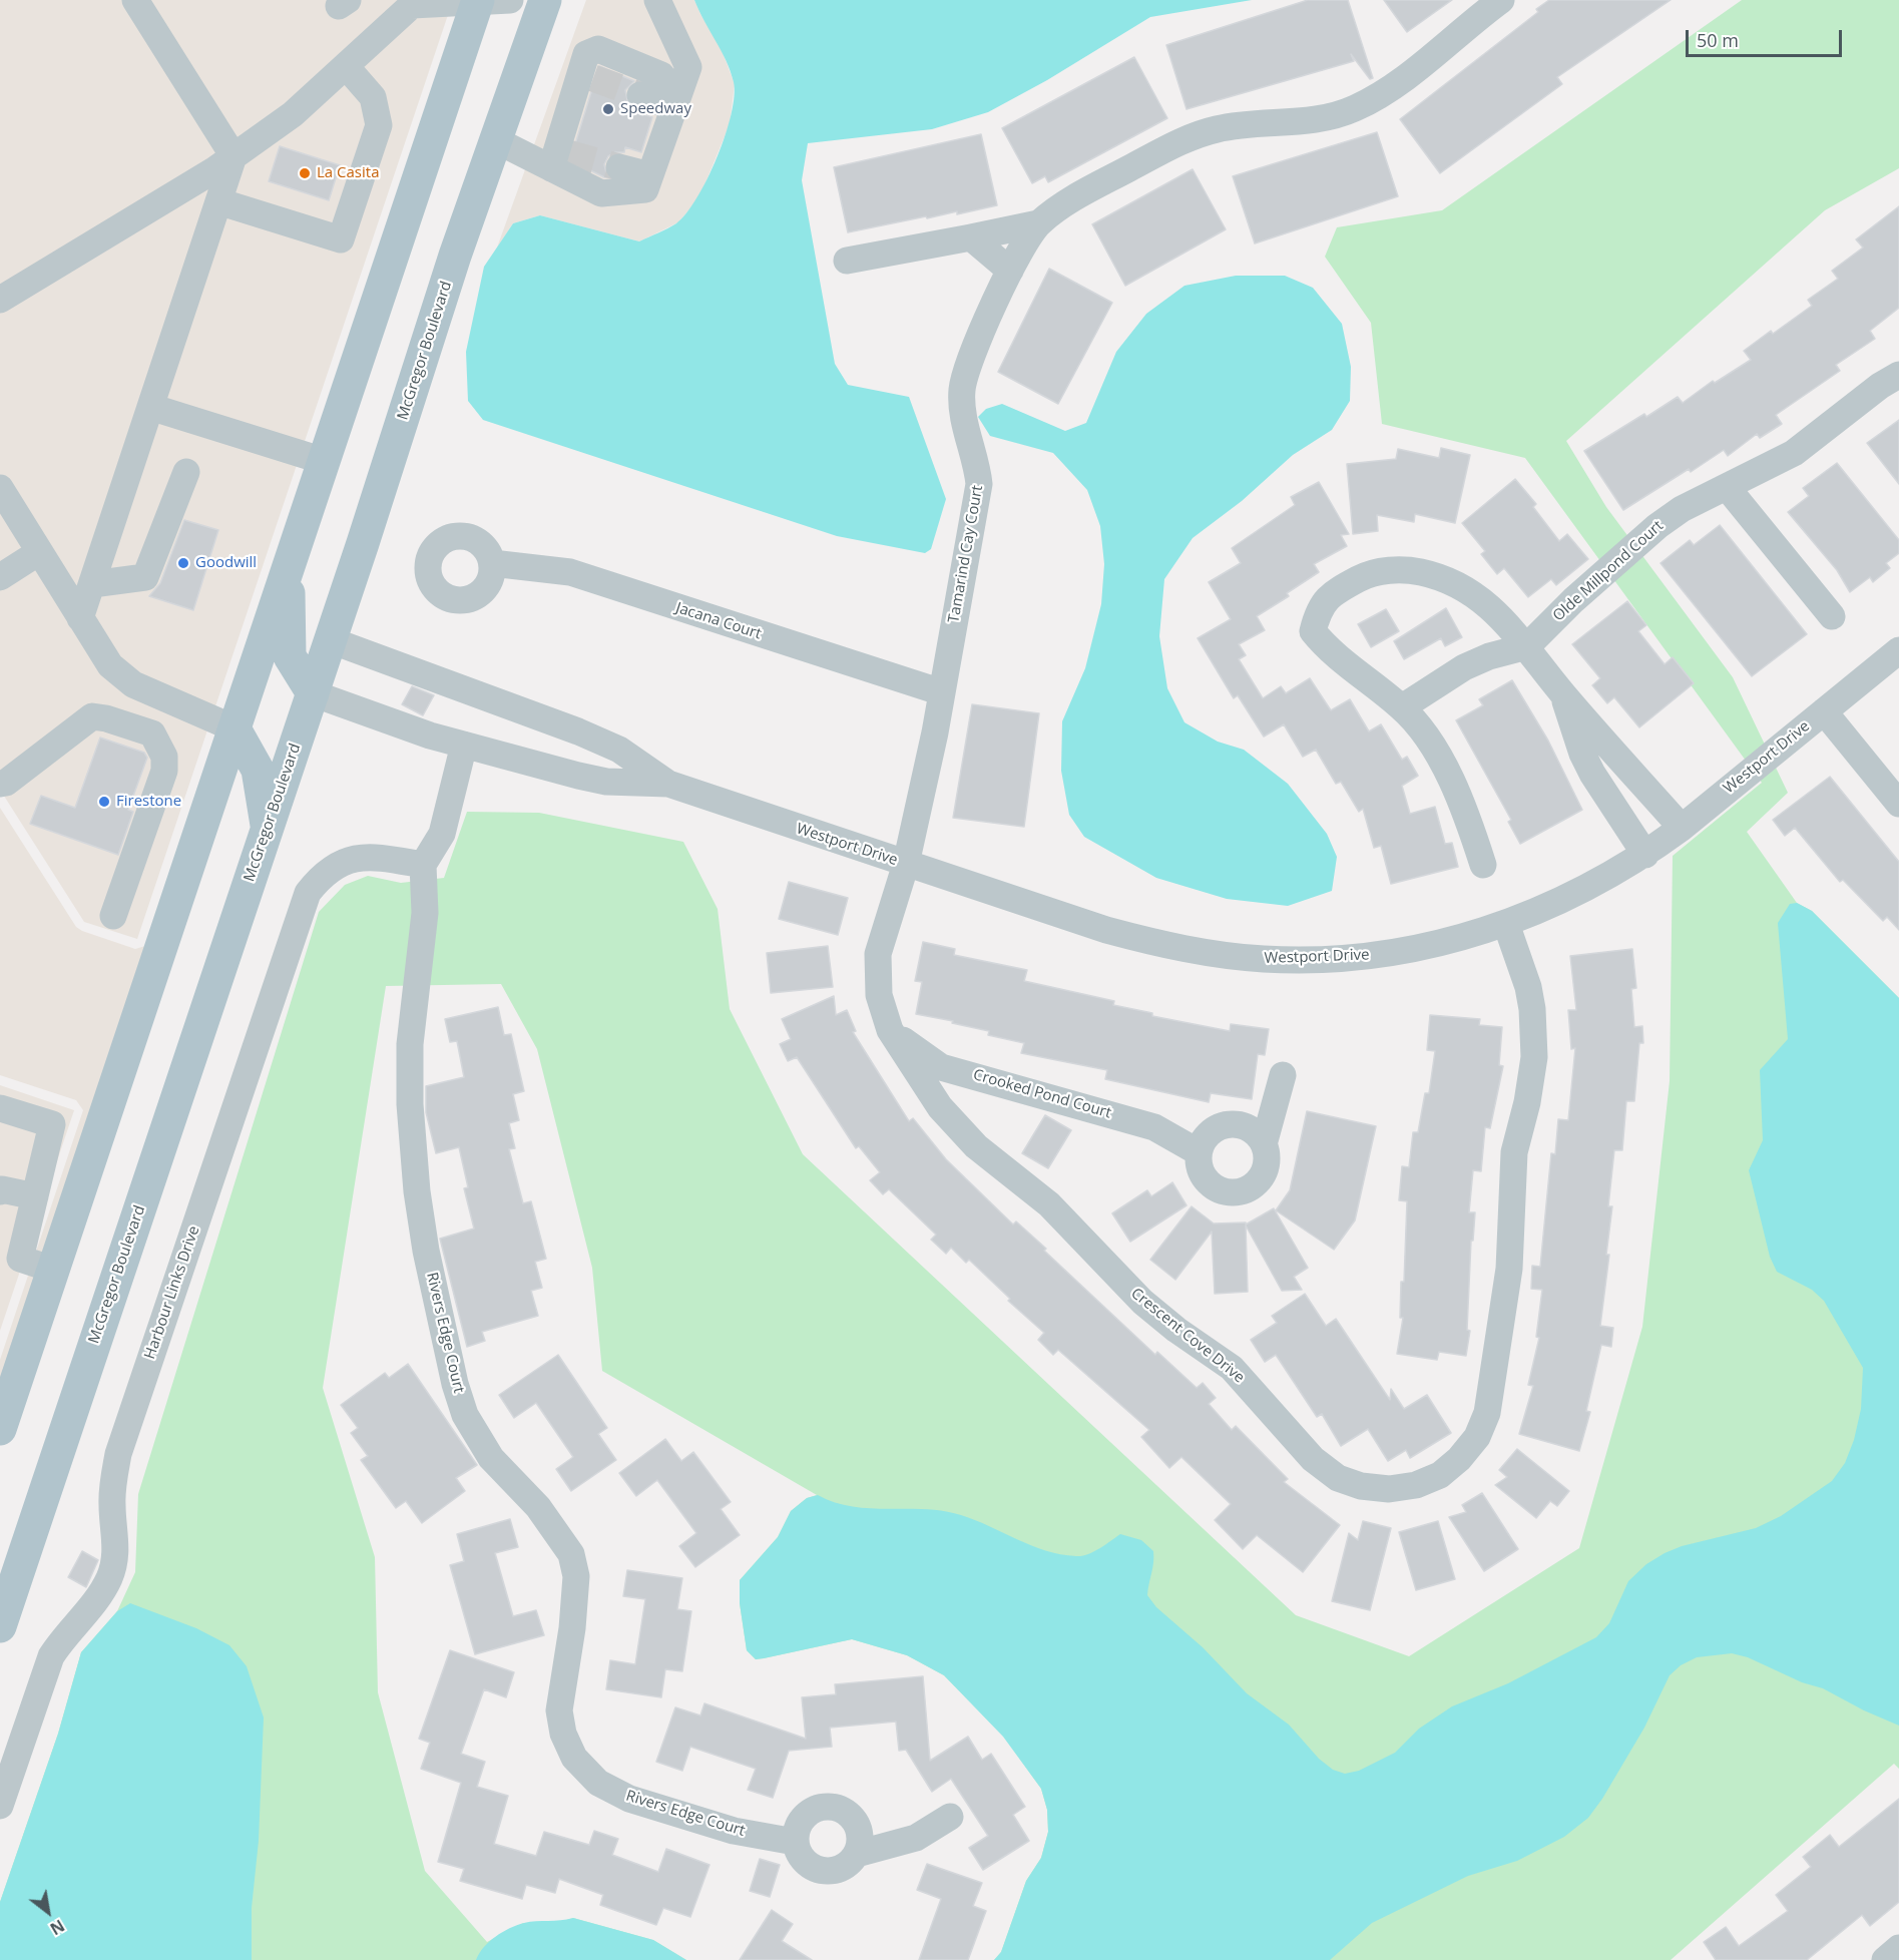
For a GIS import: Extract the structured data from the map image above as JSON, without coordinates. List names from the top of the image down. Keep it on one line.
{"streets":{"main road":["McGregor Boulevard"],"street":["Tamarind Cay Court","Olde Millpond Court","Jacana Court","Westport Drive","Crooked Pond Court","Harbour Links Drive","Rivers Edge Court","Crescent Cove Drive"]},"crossings":[["McGregor Boulevard","Westport Drive"],["Tamarind Cay Court","Jacana Court"],["Tamarind Cay Court","Westport Drive"],["Tamarind Cay Court","Crescent Cove Drive"],["Westport Drive","Crescent Cove Drive"],["Crooked Pond Court","Crescent Cove Drive"],["Harbour Links Drive","Rivers Edge Court"]],"places":["Speedway","La Casita","Goodwill","Firestone"],"scale_bar":"50 m","north":"bottom right"}
